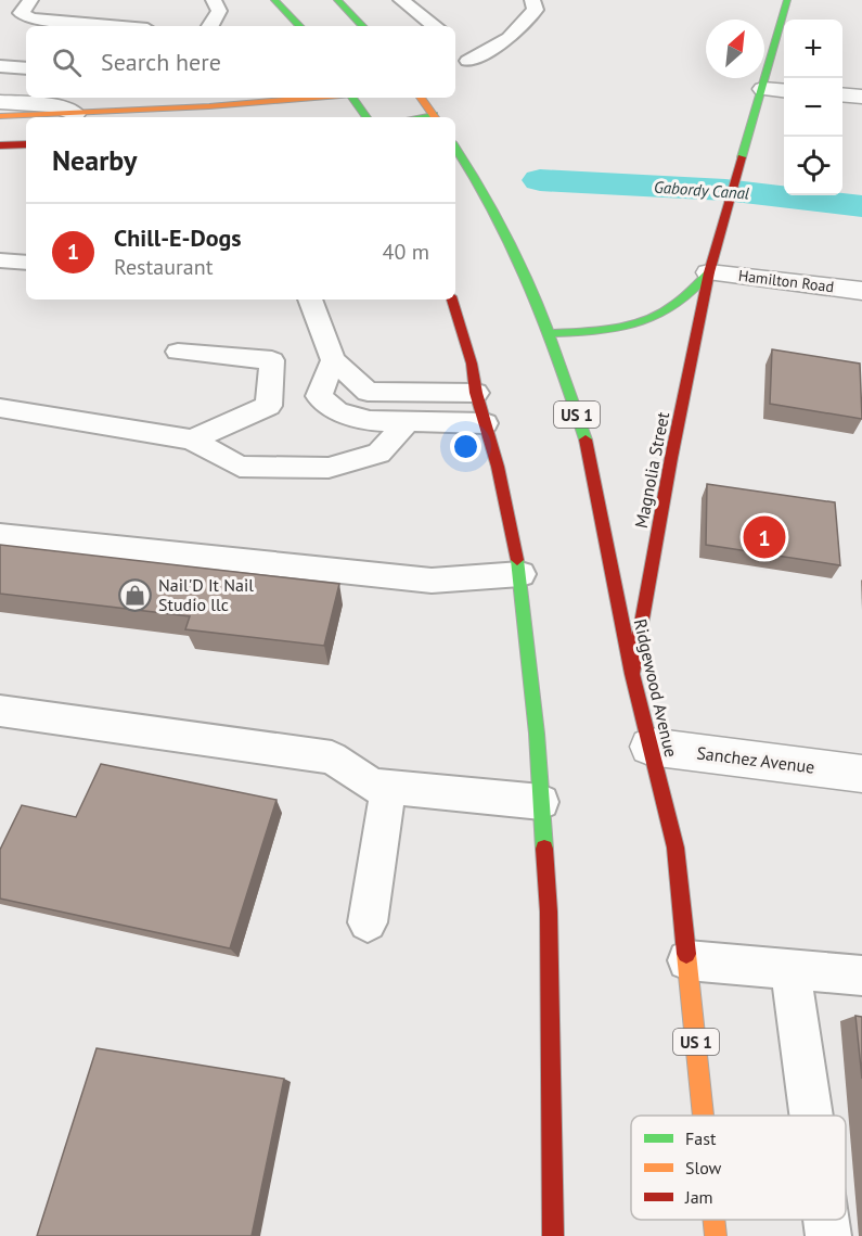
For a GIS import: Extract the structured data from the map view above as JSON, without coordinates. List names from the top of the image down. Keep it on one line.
{"streets":{"main road":["US 1","Magnolia Street","Ridgewood Avenue"],"street":["Hamilton Road","Sanchez Avenue"]},"crossings":[["Hamilton Road","Magnolia Street"],["Magnolia Street","Ridgewood Avenue"],["Ridgewood Avenue","Sanchez Avenue"]],"water":["Gabordy Canal"],"places":{"shop":["Nail'D It Nail Studio llc"]},"legend":["Fast","Slow","Jam"],"north":"top right","page":{"map_buttons":["+","−"],"search":"Search here","heading":"Nearby","list":[{"mark":"1","name":"Chill-E-Dogs","note":"Restaurant","value":"40 m"}],"pins":"1"}}
